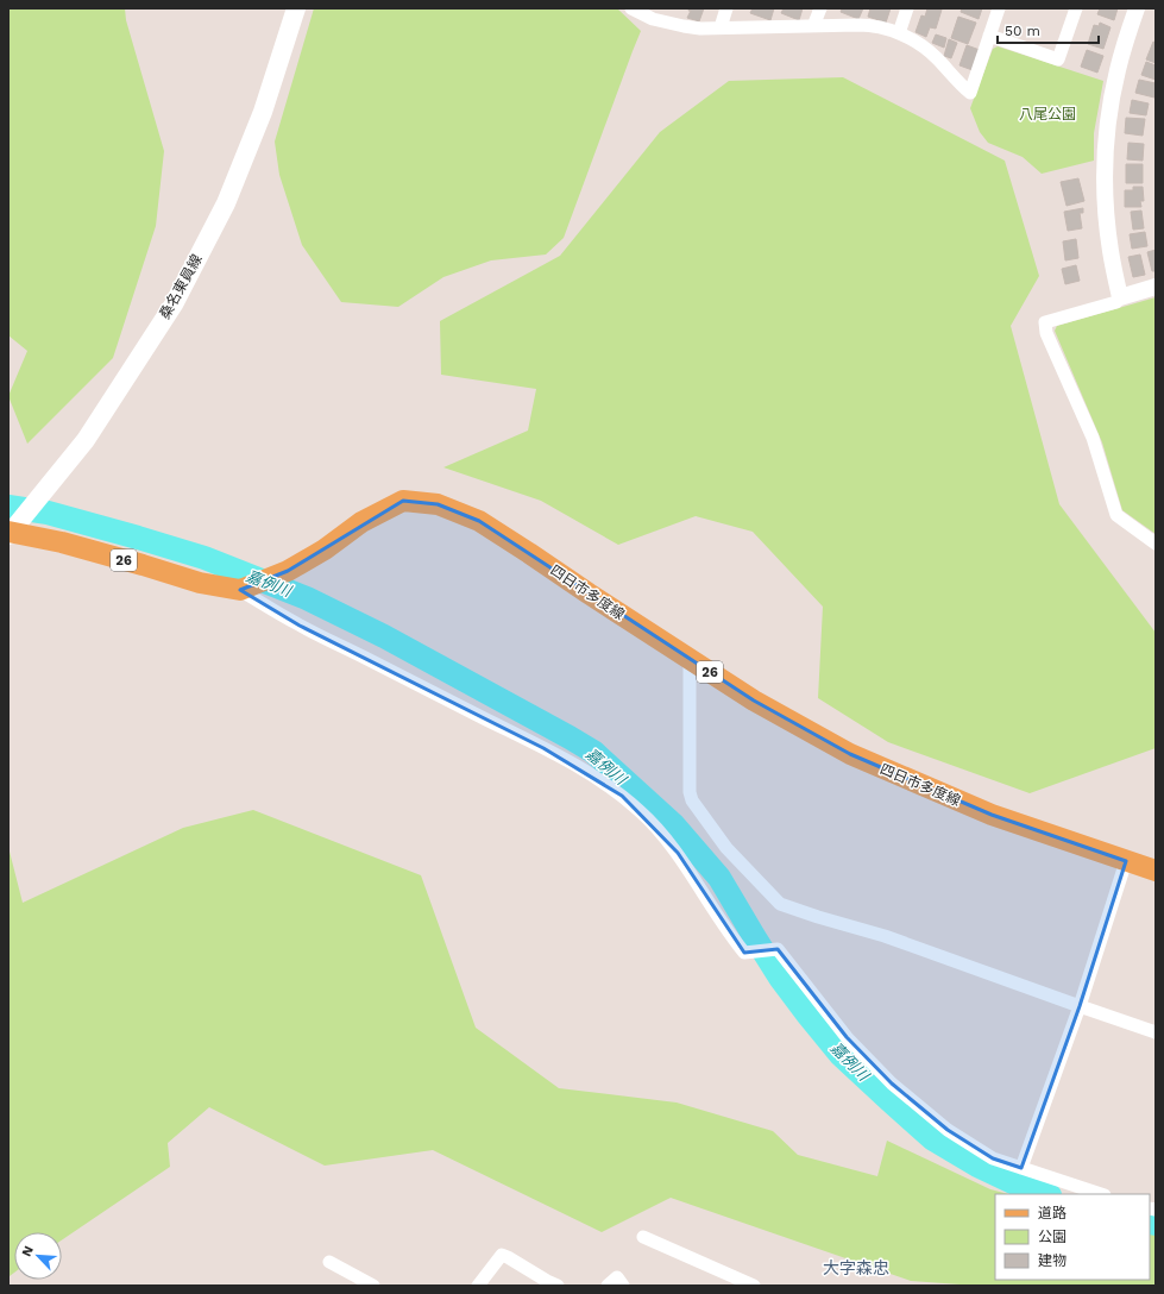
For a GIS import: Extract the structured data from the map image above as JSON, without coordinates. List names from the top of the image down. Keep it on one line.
{"streets":{"main road":["桑名東員線","26","四日市多度線"]},"crossings":[["桑名東員線","26"],["26","四日市多度線"]],"districts":["大字森忠"],"water":["嘉例川"],"parks":["八尾公園"],"legend":["道路","公園","建物"],"scale_bar":"50 m","north":"top left"}
